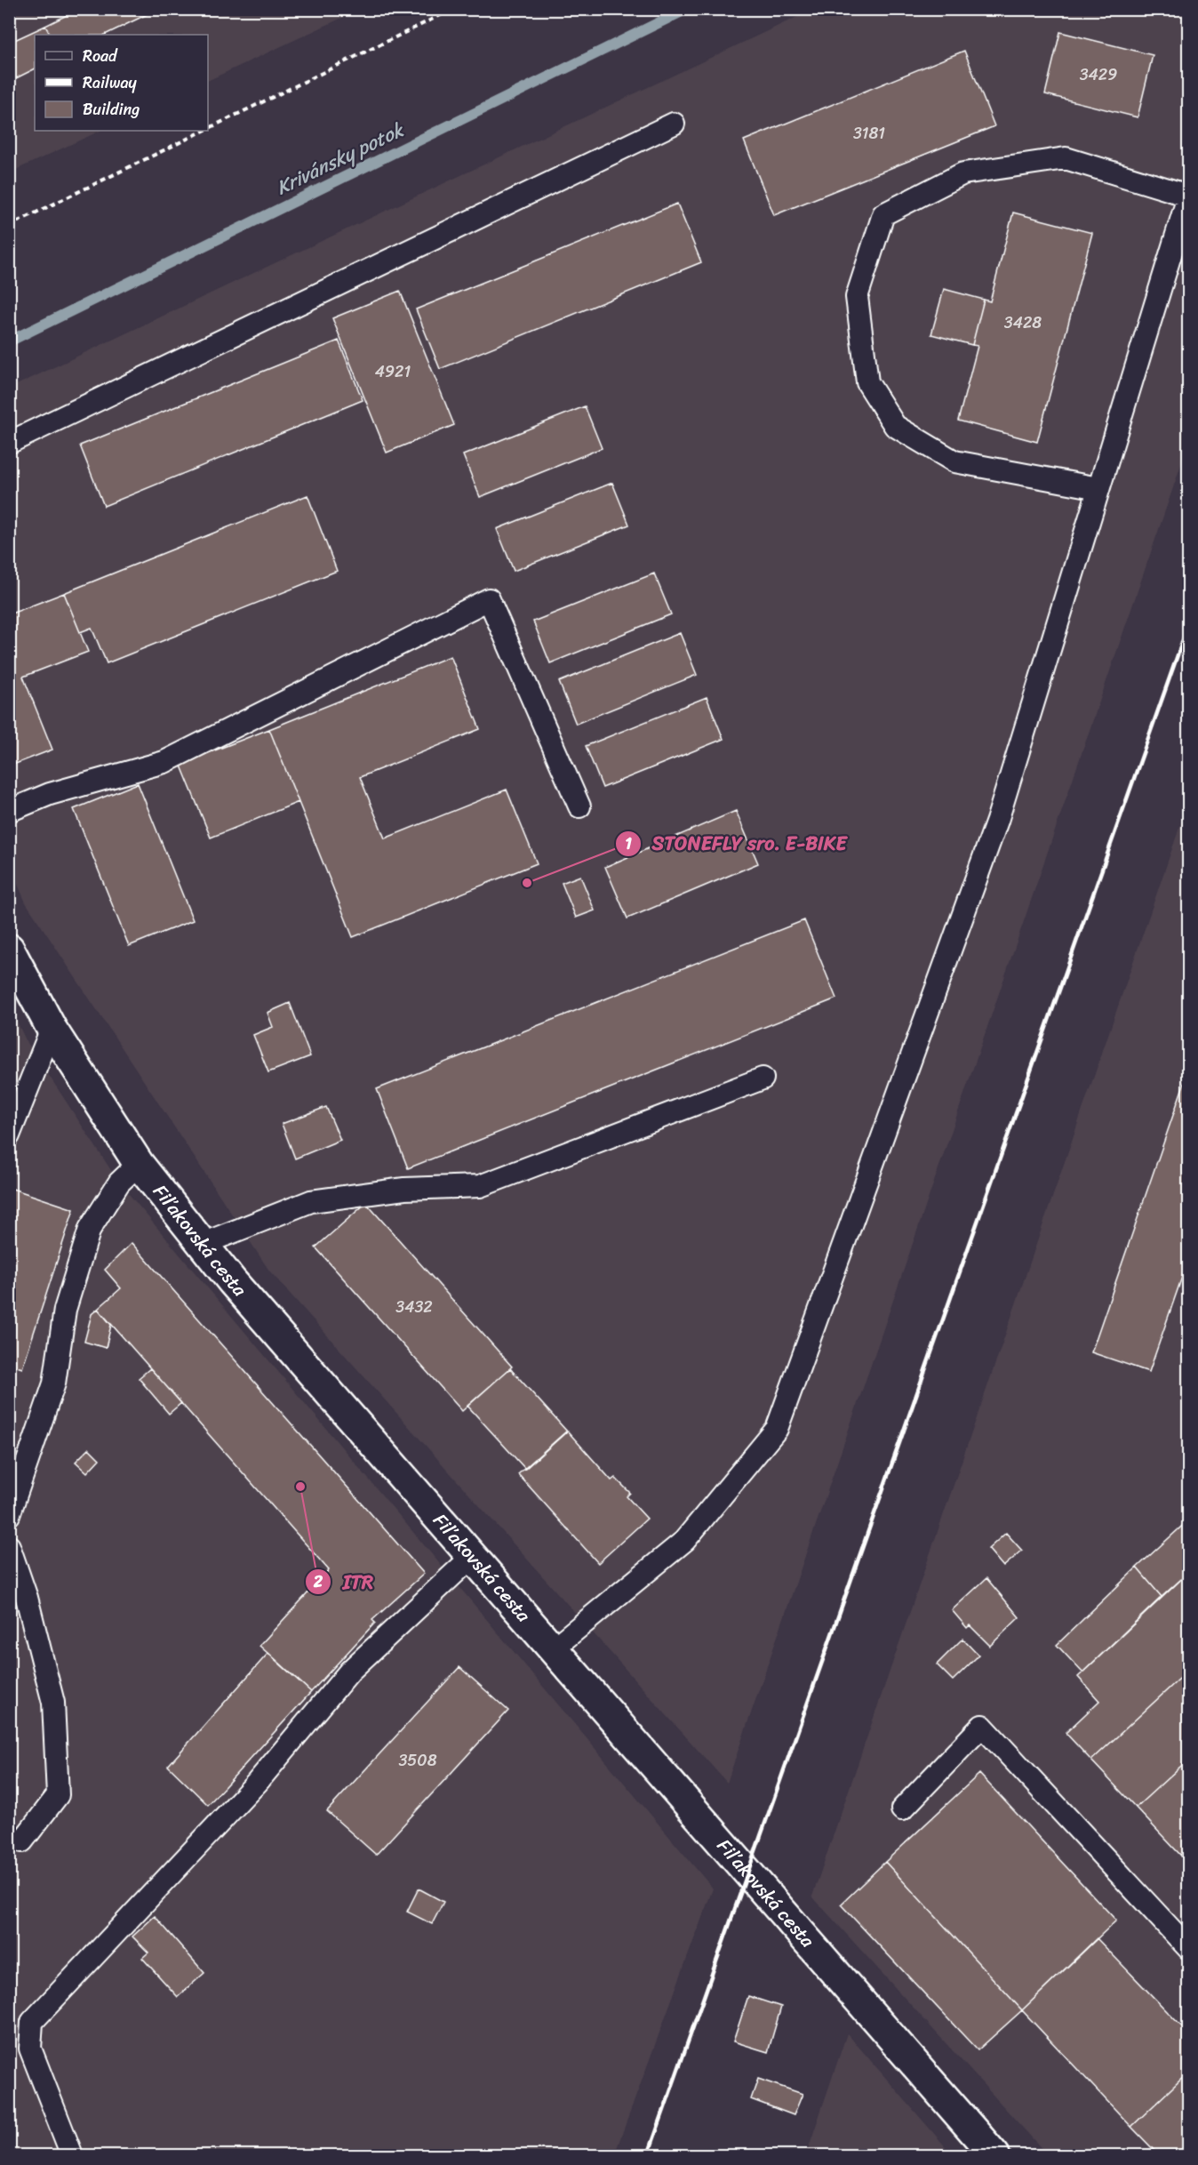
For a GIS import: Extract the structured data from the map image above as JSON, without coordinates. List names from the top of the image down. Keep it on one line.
{"streets":{"street":["Fiľakovská cesta"]},"water":["Krivánsky potok"],"places":["STONEFLY sro. E-BIKE","ITR"],"house_numbers":["3429","3181","3428","4921","3432","3508"],"legend":["Road","Railway","Building"]}
